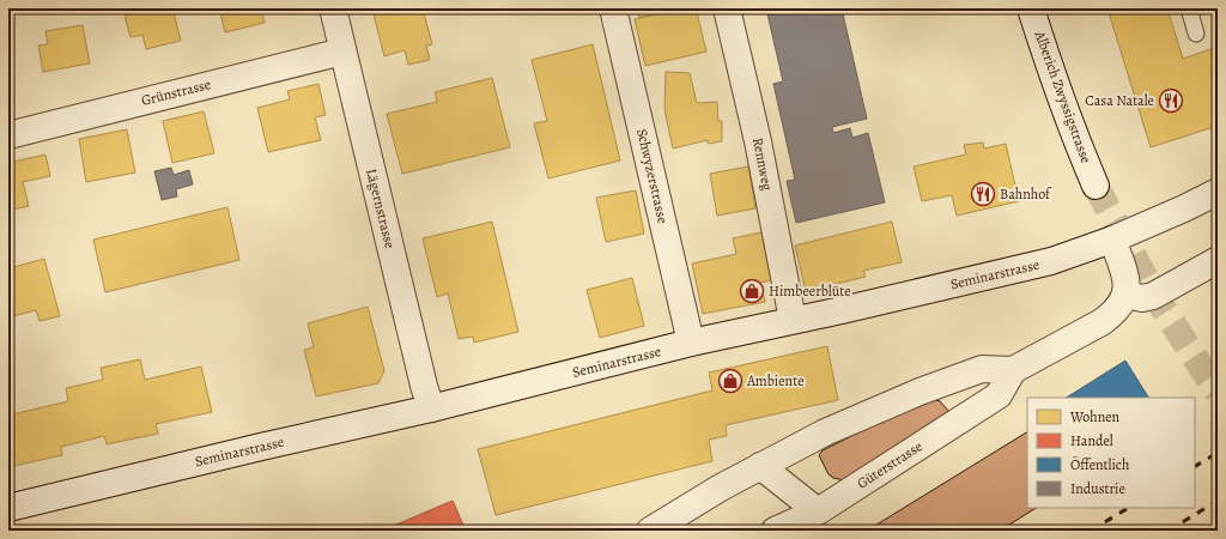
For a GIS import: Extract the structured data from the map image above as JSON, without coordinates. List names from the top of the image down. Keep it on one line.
{"streets":{"street":["Grünstrasse","Alberich Zwyssigstrasse","Rennweg","Schwyzerstrasse","Lägernstrasse","Seminarstrasse","Güterstrasse"]},"crossings":[["Grünstrasse","Lägernstrasse"],["Rennweg","Seminarstrasse"],["Schwyzerstrasse","Seminarstrasse"],["Lägernstrasse","Seminarstrasse"]],"places":{"restaurant":["Casa Natale","Bahnhof"],"shop":["Himbeerblüte","Ambiente"]},"legend":["Wohnen","Handel","Öffentlich","Industrie"]}
